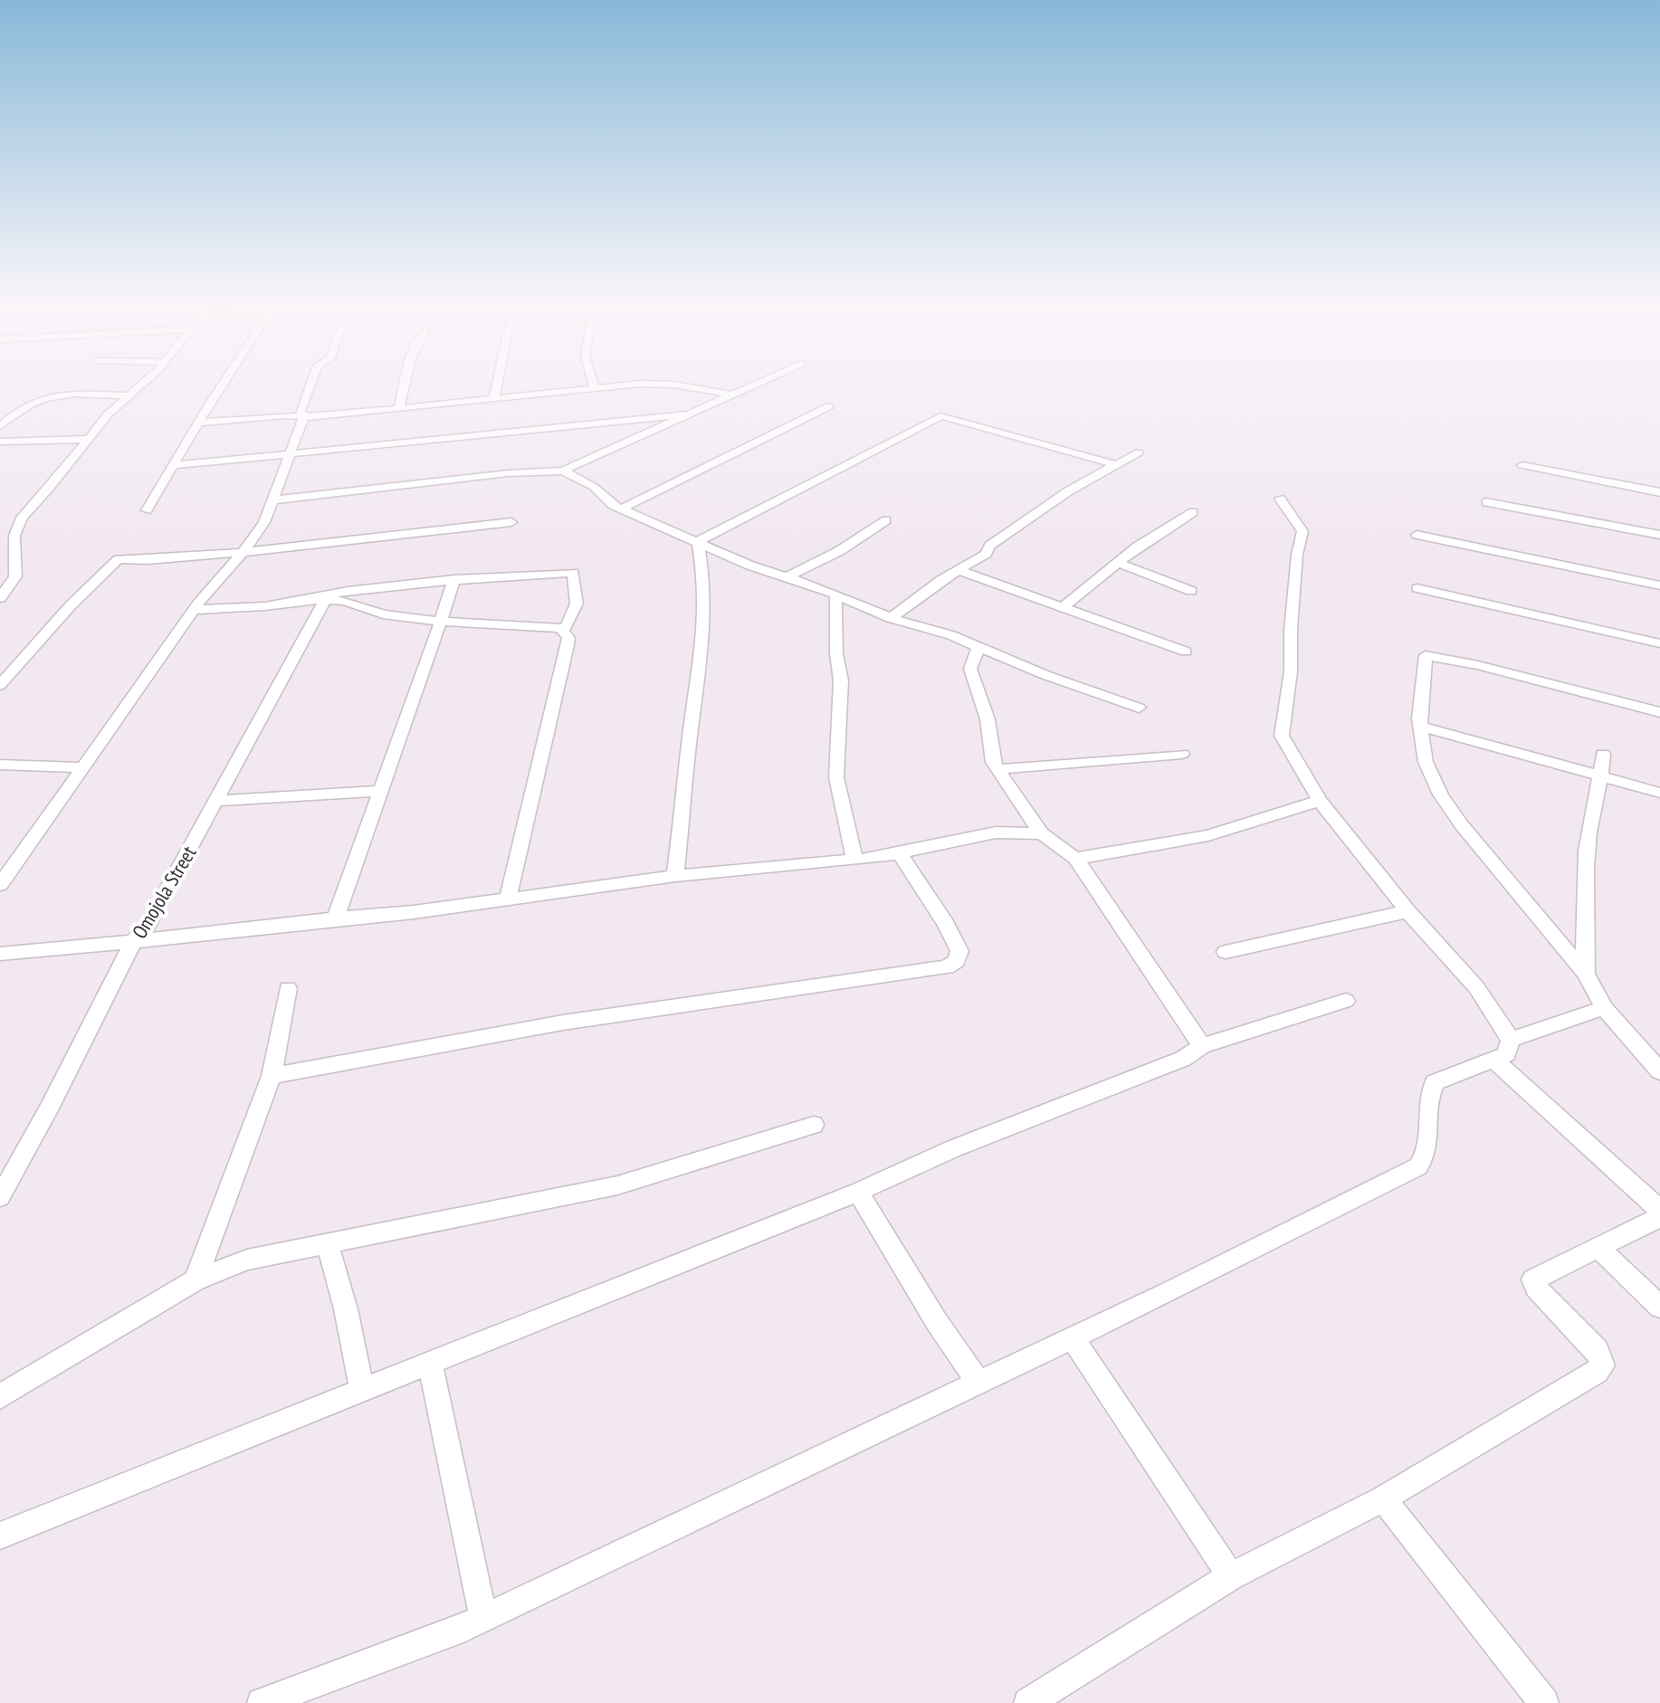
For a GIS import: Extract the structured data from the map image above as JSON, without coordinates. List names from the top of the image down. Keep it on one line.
{"streets":{"street":["Omojola Street"]}}
